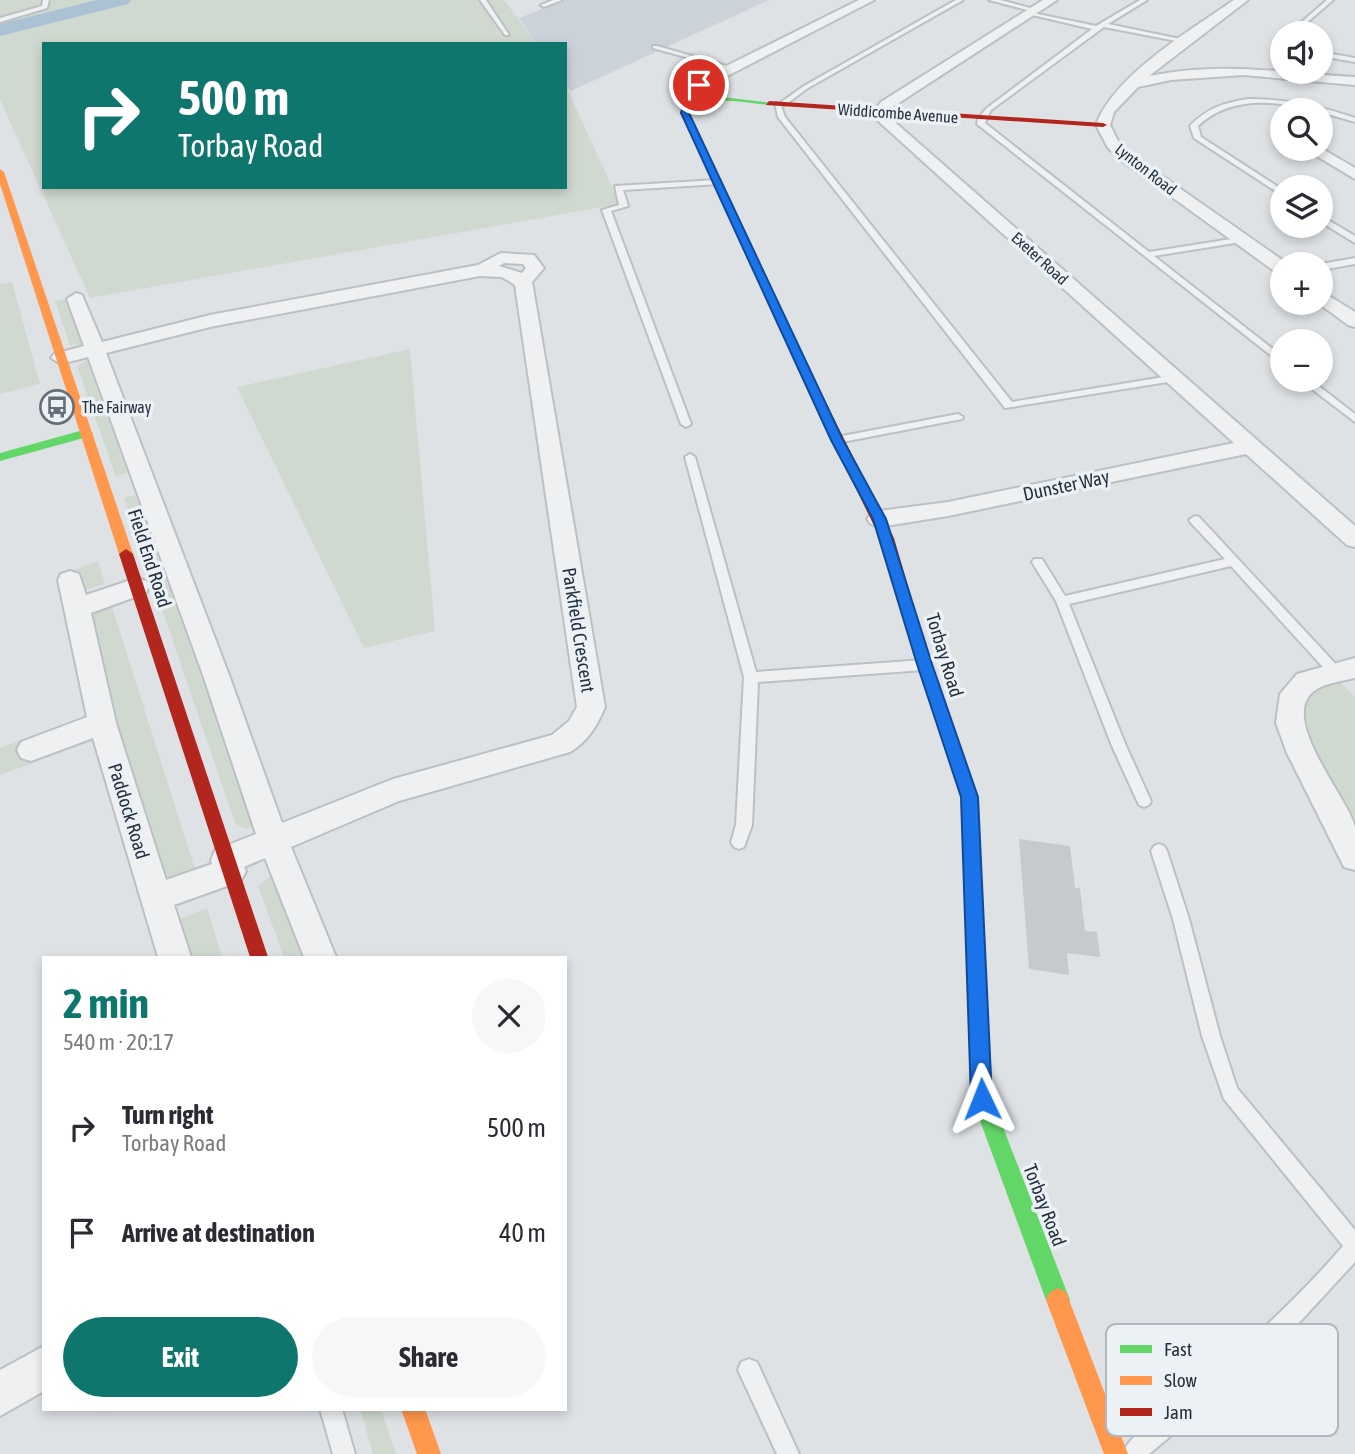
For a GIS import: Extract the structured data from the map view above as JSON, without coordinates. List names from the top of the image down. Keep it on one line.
{"streets":{"street":["Widdicombe Avenue","Lynton Road","Exeter Road","Dunster Way","Field End Road","Parkfield Crescent","Torbay Road","Paddock Road"]},"crossings":[["Widdicombe Avenue","Lynton Road"],["Widdicombe Avenue","Exeter Road"],["Widdicombe Avenue","Torbay Road"],["Exeter Road","Dunster Way"],["Dunster Way","Torbay Road"],["Field End Road","Parkfield Crescent"]],"places":{"bus stop":["The Fairway"]},"legend":["Fast","Slow","Jam"],"page":{"map_buttons":["+","−"],"turn":["500 m","Torbay Road"],"heading":["2 min","540 m · 20:17"],"list":[{"name":"Turn right","note":"Torbay Road","value":"500 m"},{"name":"Arrive at destination","value":"40 m"}],"buttons":["Exit","Share"]}}
